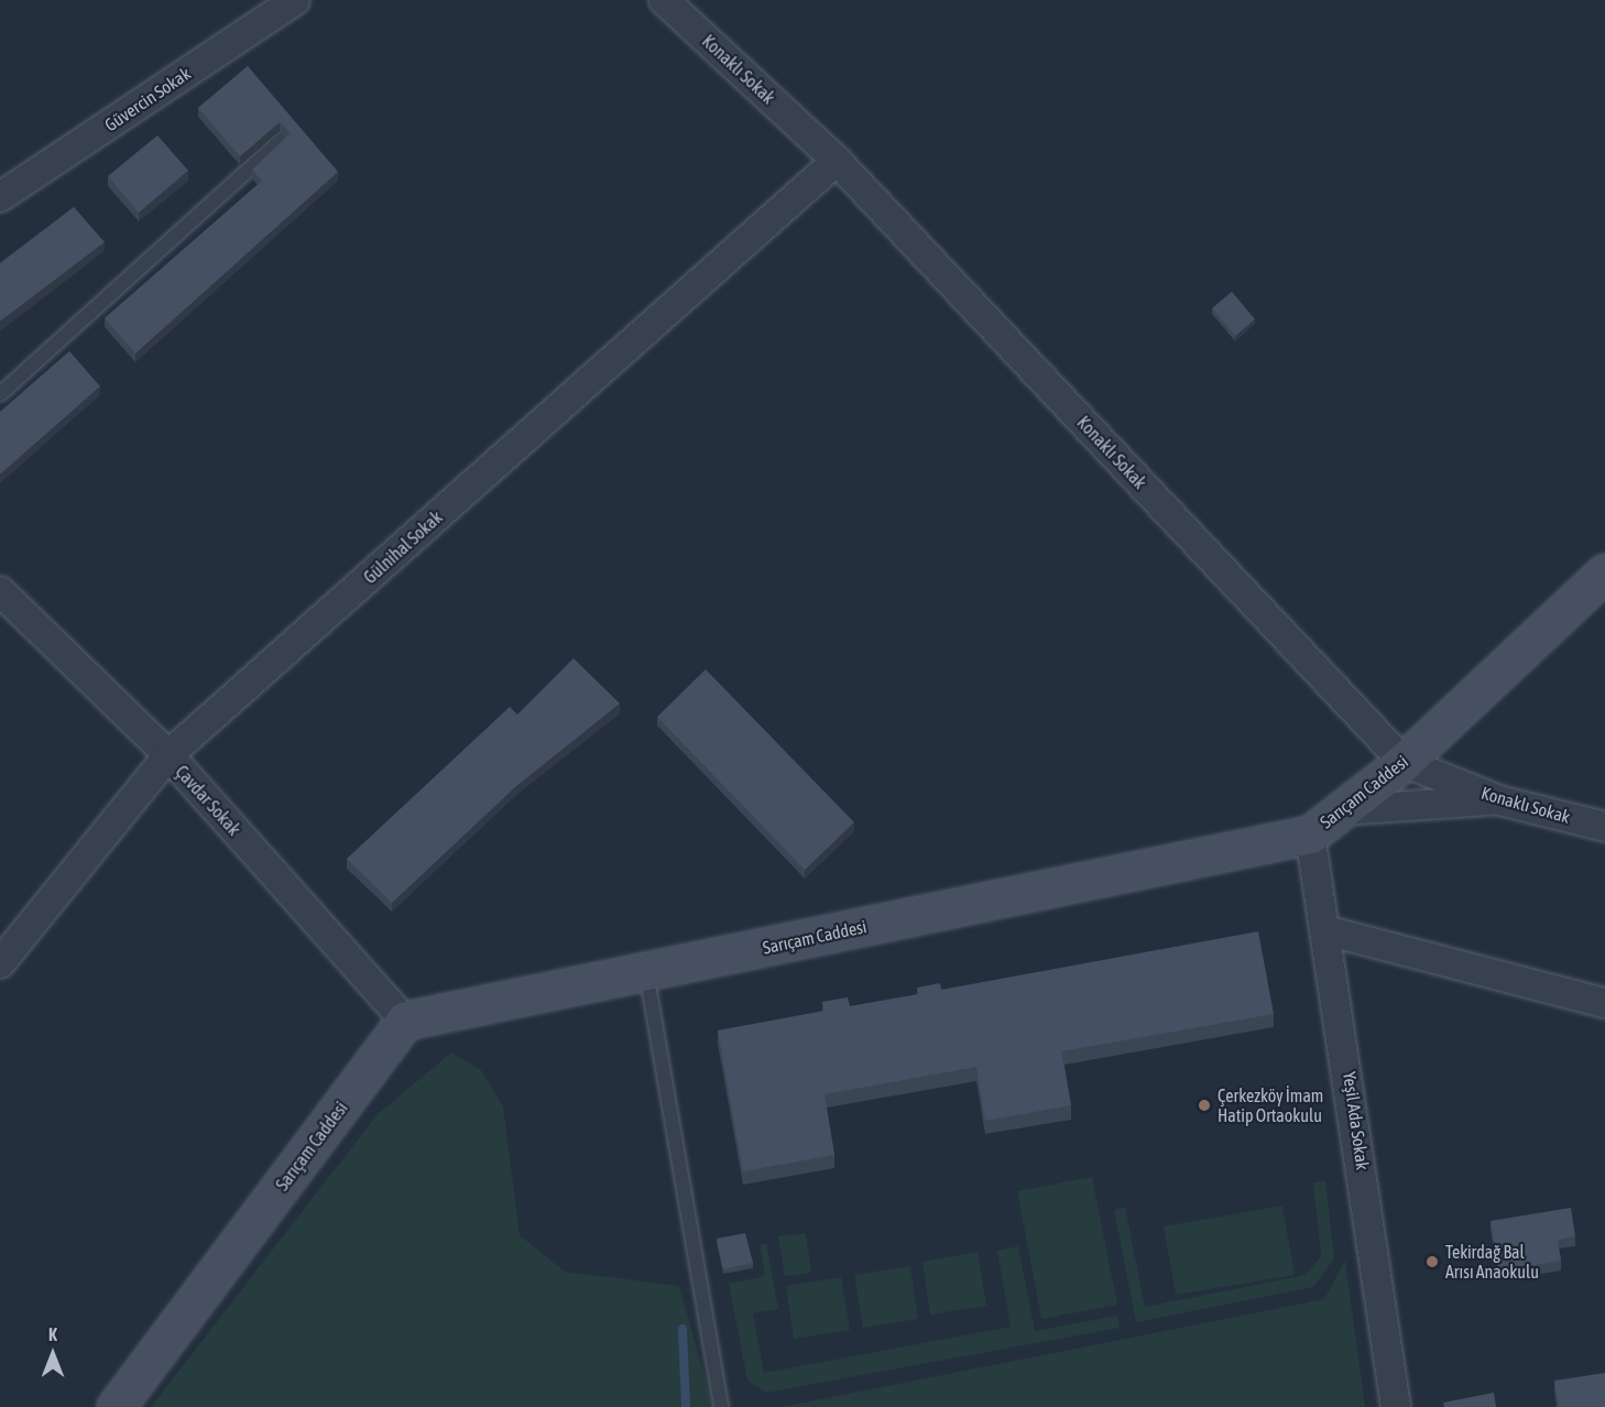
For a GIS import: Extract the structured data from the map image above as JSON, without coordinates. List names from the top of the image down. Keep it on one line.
{"streets":{"street":["Konaklı Sokak","Güvercin Sokak","Gülnihal Sokak","Sarıçam Caddesi","Çavdar Sokak","Yeşil Ada Sokak"]},"crossings":[["Konaklı Sokak","Gülnihal Sokak"],["Konaklı Sokak","Sarıçam Caddesi"],["Gülnihal Sokak","Çavdar Sokak"],["Sarıçam Caddesi","Çavdar Sokak"],["Sarıçam Caddesi","Yeşil Ada Sokak"]],"places":["Çerkezköy İmam Hatip Ortaokulu","Tekirdağ Bal Arısı Anaokulu"],"north":"top"}
